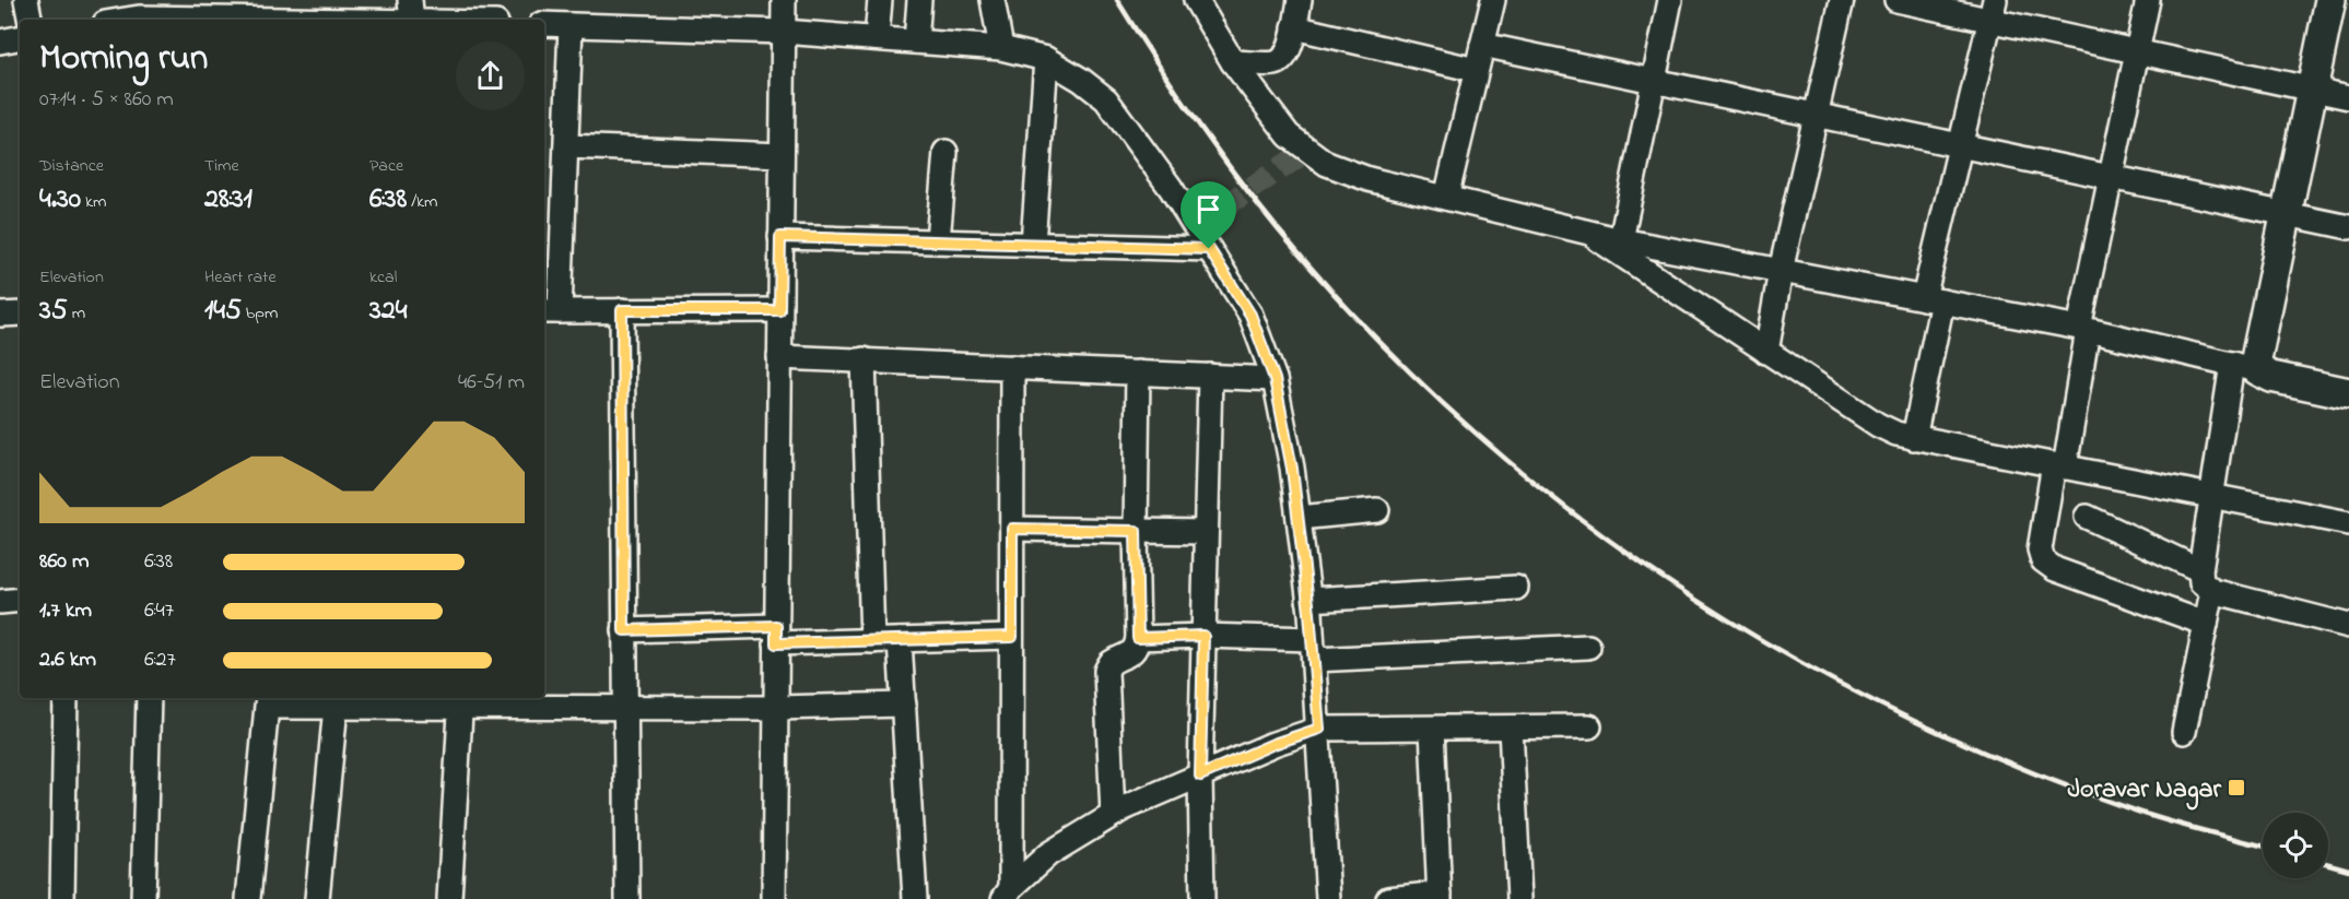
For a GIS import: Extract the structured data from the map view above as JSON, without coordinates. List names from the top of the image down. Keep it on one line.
{"places":{"transit":["Joravar Nagar"]},"page":{"heading":["Morning run","07:14 · 5 × 860 m"],"stats":[["Distance","4.30 km"],["Time","28:31"],["Pace","6:38 /km"],["Elevation","35 m"],["Heart rate","145 bpm"],["kcal","324"]],"chart":["Elevation","46–51 m"],"list":[{"name":"860 m","note":"6:38"},{"name":"1.7 km","note":"6:47"},{"name":"2.6 km","note":"6:27"}]}}
